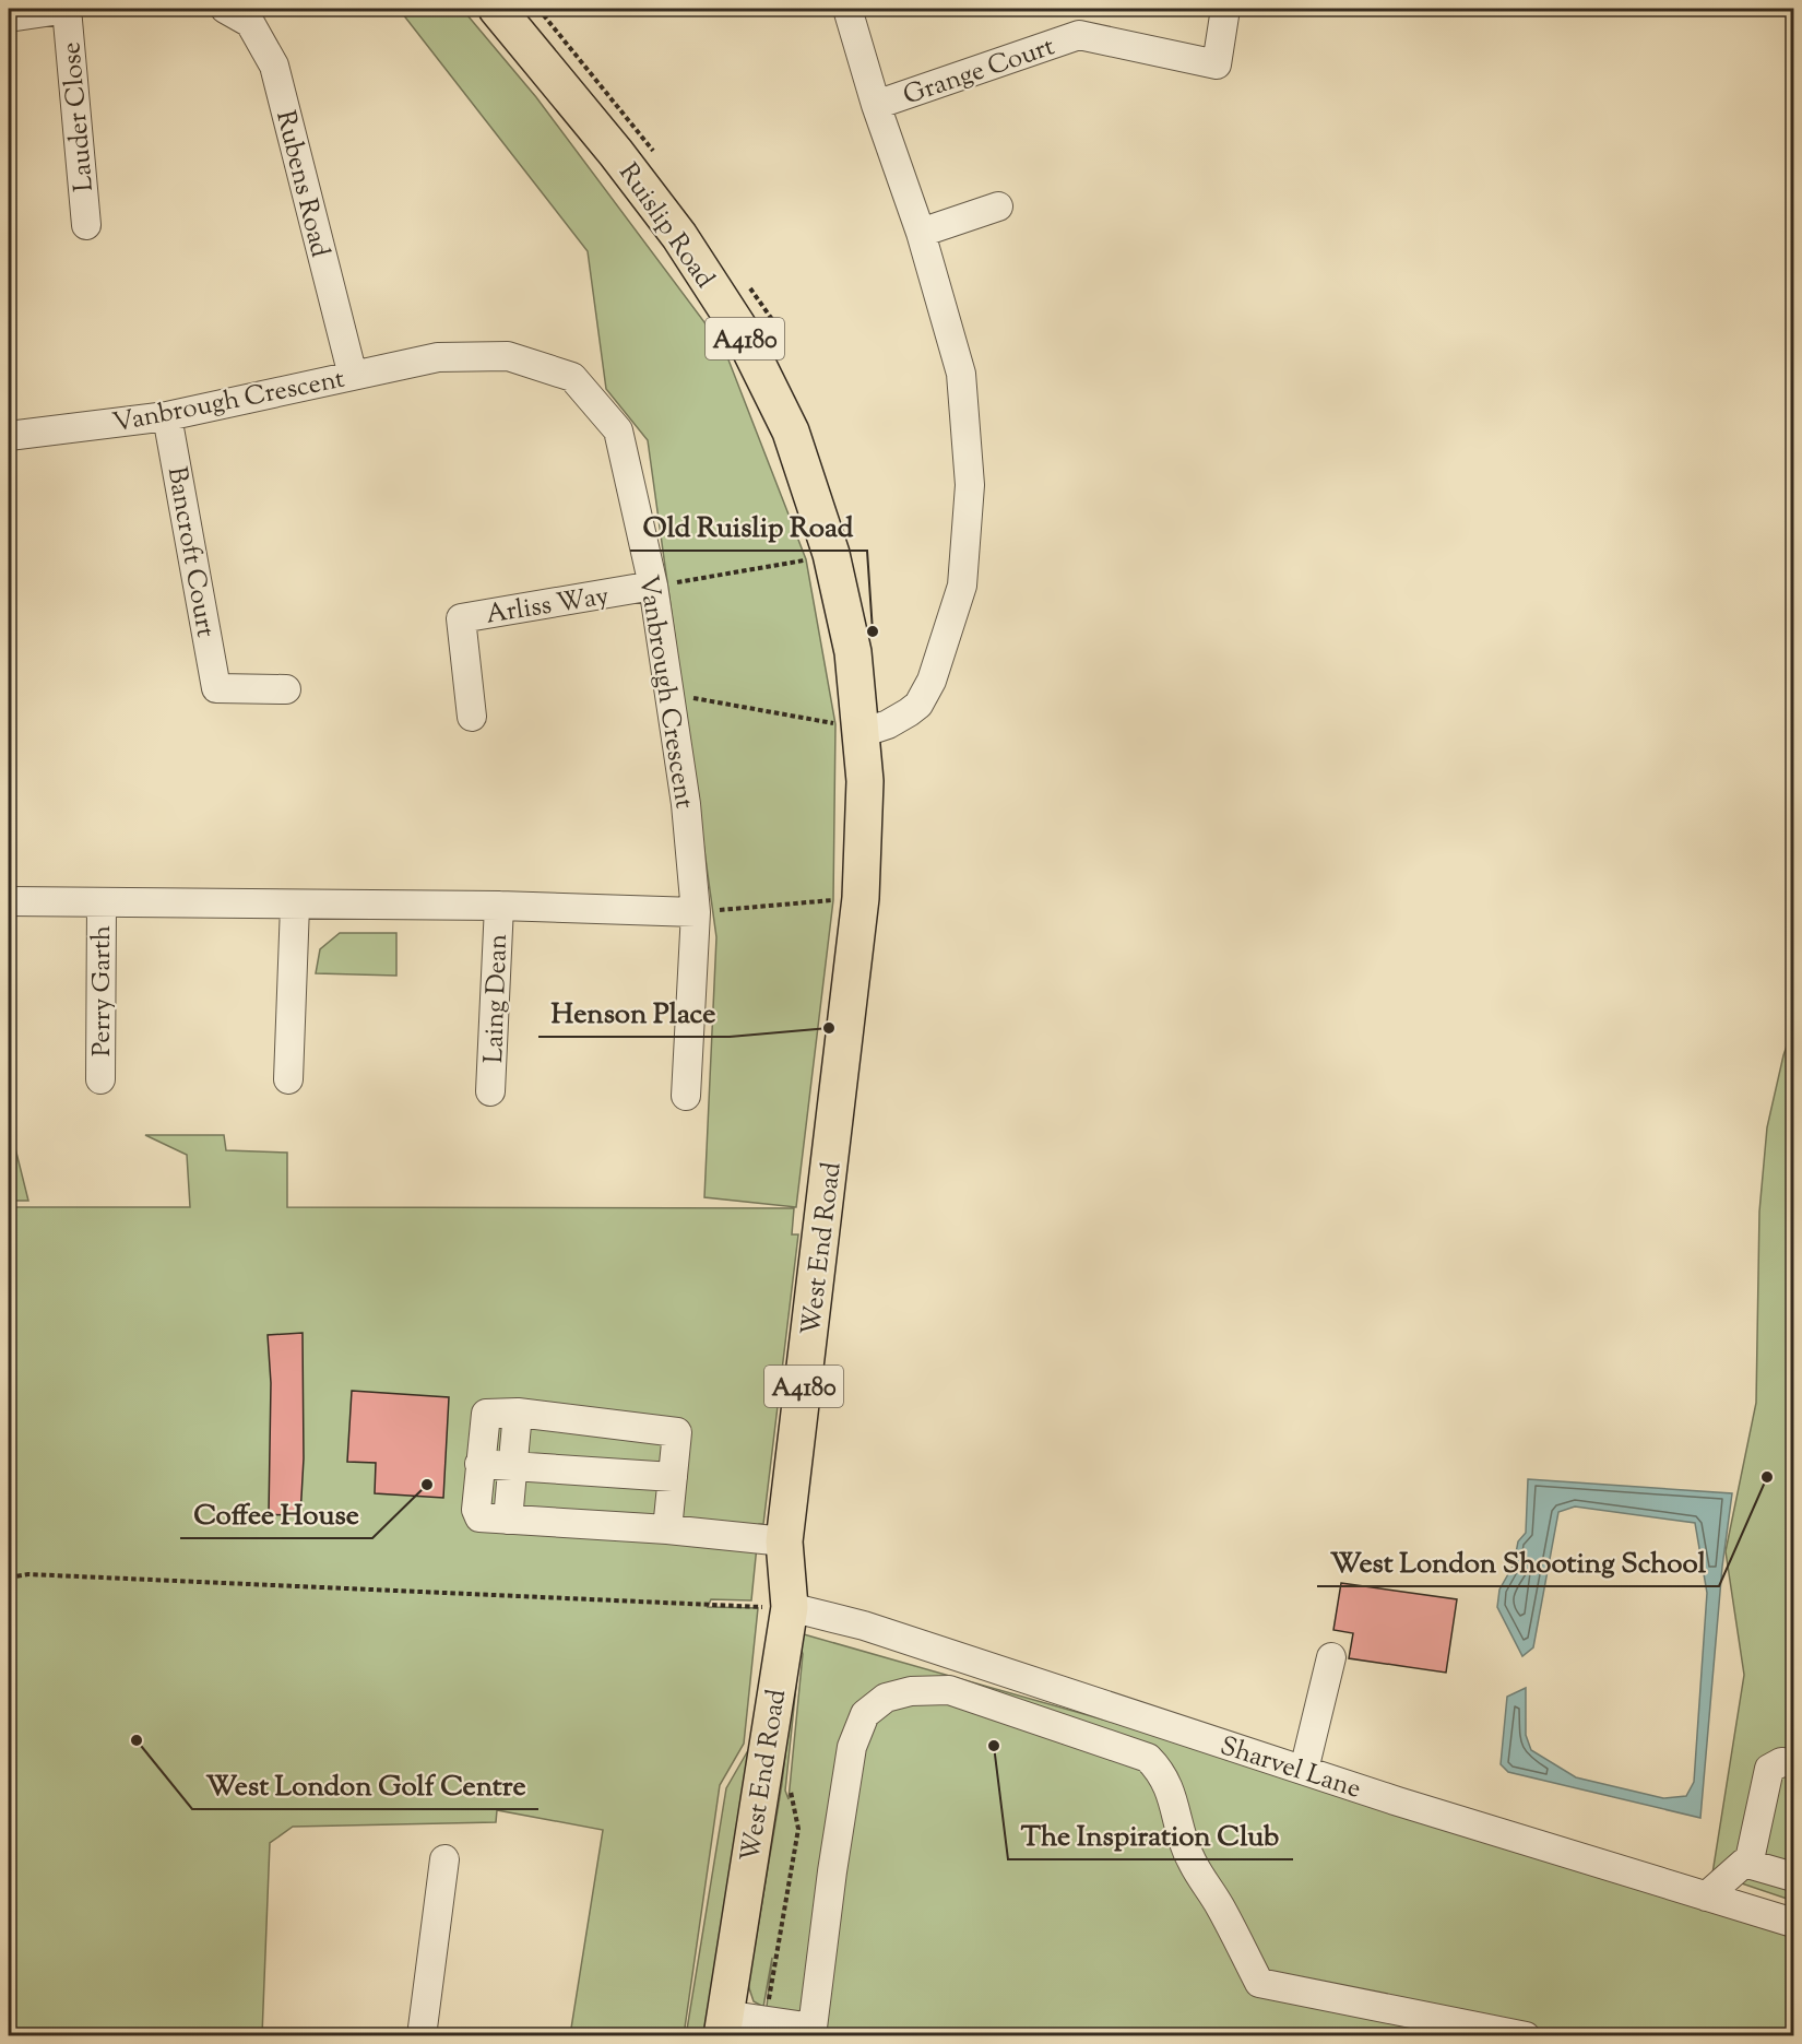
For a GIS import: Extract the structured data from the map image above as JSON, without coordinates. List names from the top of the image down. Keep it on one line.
{"streets":{"main road":["Ruislip Road","A4180","West End Road"],"street":["Grange Court","Lauder Close","Rubens Road","Vanbrough Crescent","Bancroft Court","Arliss Way","Perry Garth","Laing Dean","Sharvel Lane"]},"crossings":[["Rubens Road","Vanbrough Crescent"],["Ruislip Road","West End Road"],["Vanbrough Crescent","Bancroft Court"],["Vanbrough Crescent","Arliss Way"],["West End Road","Sharvel Lane"]],"places":["Old Ruislip Road","Henson Place","West London Shooting School","Coffee House","West London Golf Centre","The Inspiration Club"]}
